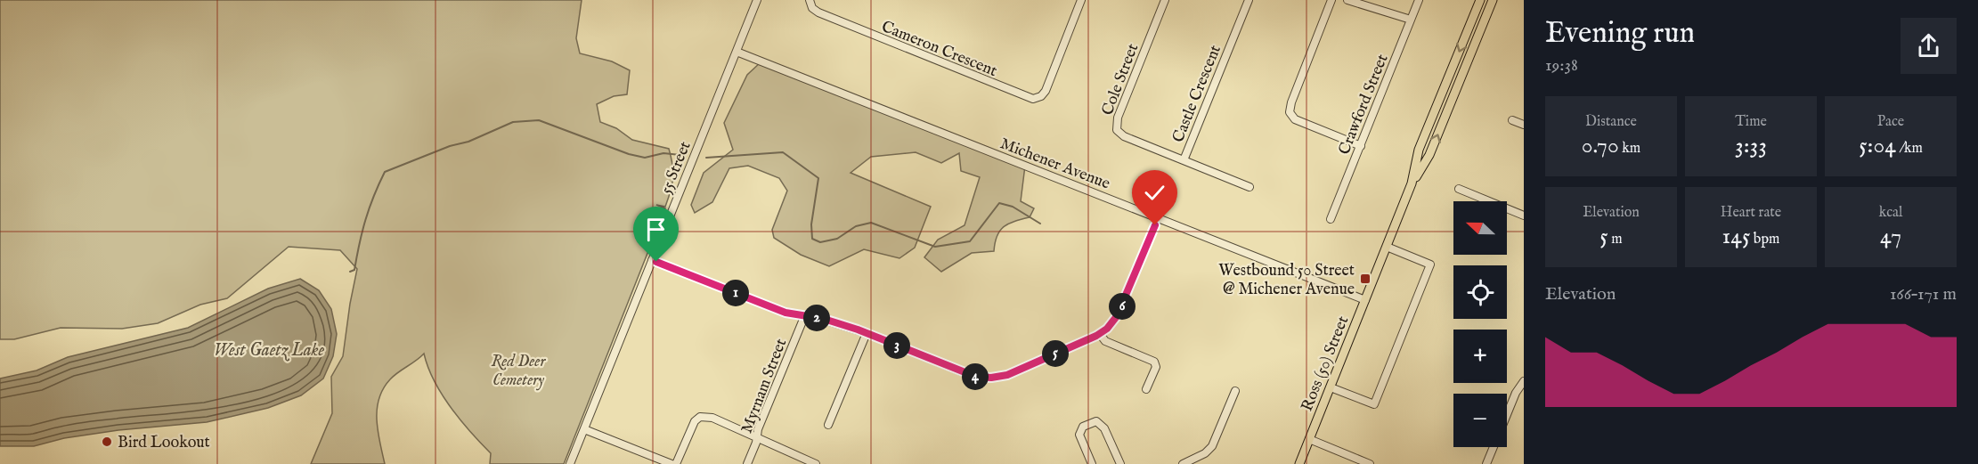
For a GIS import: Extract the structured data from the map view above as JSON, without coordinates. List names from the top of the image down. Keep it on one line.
{"streets":{"main road":["Ross (50) Street"],"street":["Cameron Crescent","Cole Street","Castle Crescent","Crawford Street","Michener Avenue","55 Street","Myrnam Street"]},"crossings":[["Cole Street","Castle Crescent"],["Michener Avenue","55 Street"],["Michener Avenue","Ross (50) Street"]],"water":["West Gaetz Lake"],"parks":["Red Deer Cemetery"],"places":{"transit":["Westbound 50 Street @ Michener Avenue"],"other":["Bird Lookout"]},"north":"left","page":{"heading":["Evening run","19:38"],"stats":[["Distance","0.70 km"],["Time","3:33"],["Pace","5:04 /km"],["Elevation","5 m"],["Heart rate","145 bpm"],["kcal","47"]],"map_buttons":["+","−"],"chart":["Elevation","166–171 m"],"pins":["1","6","2","3","5","4"]}}
